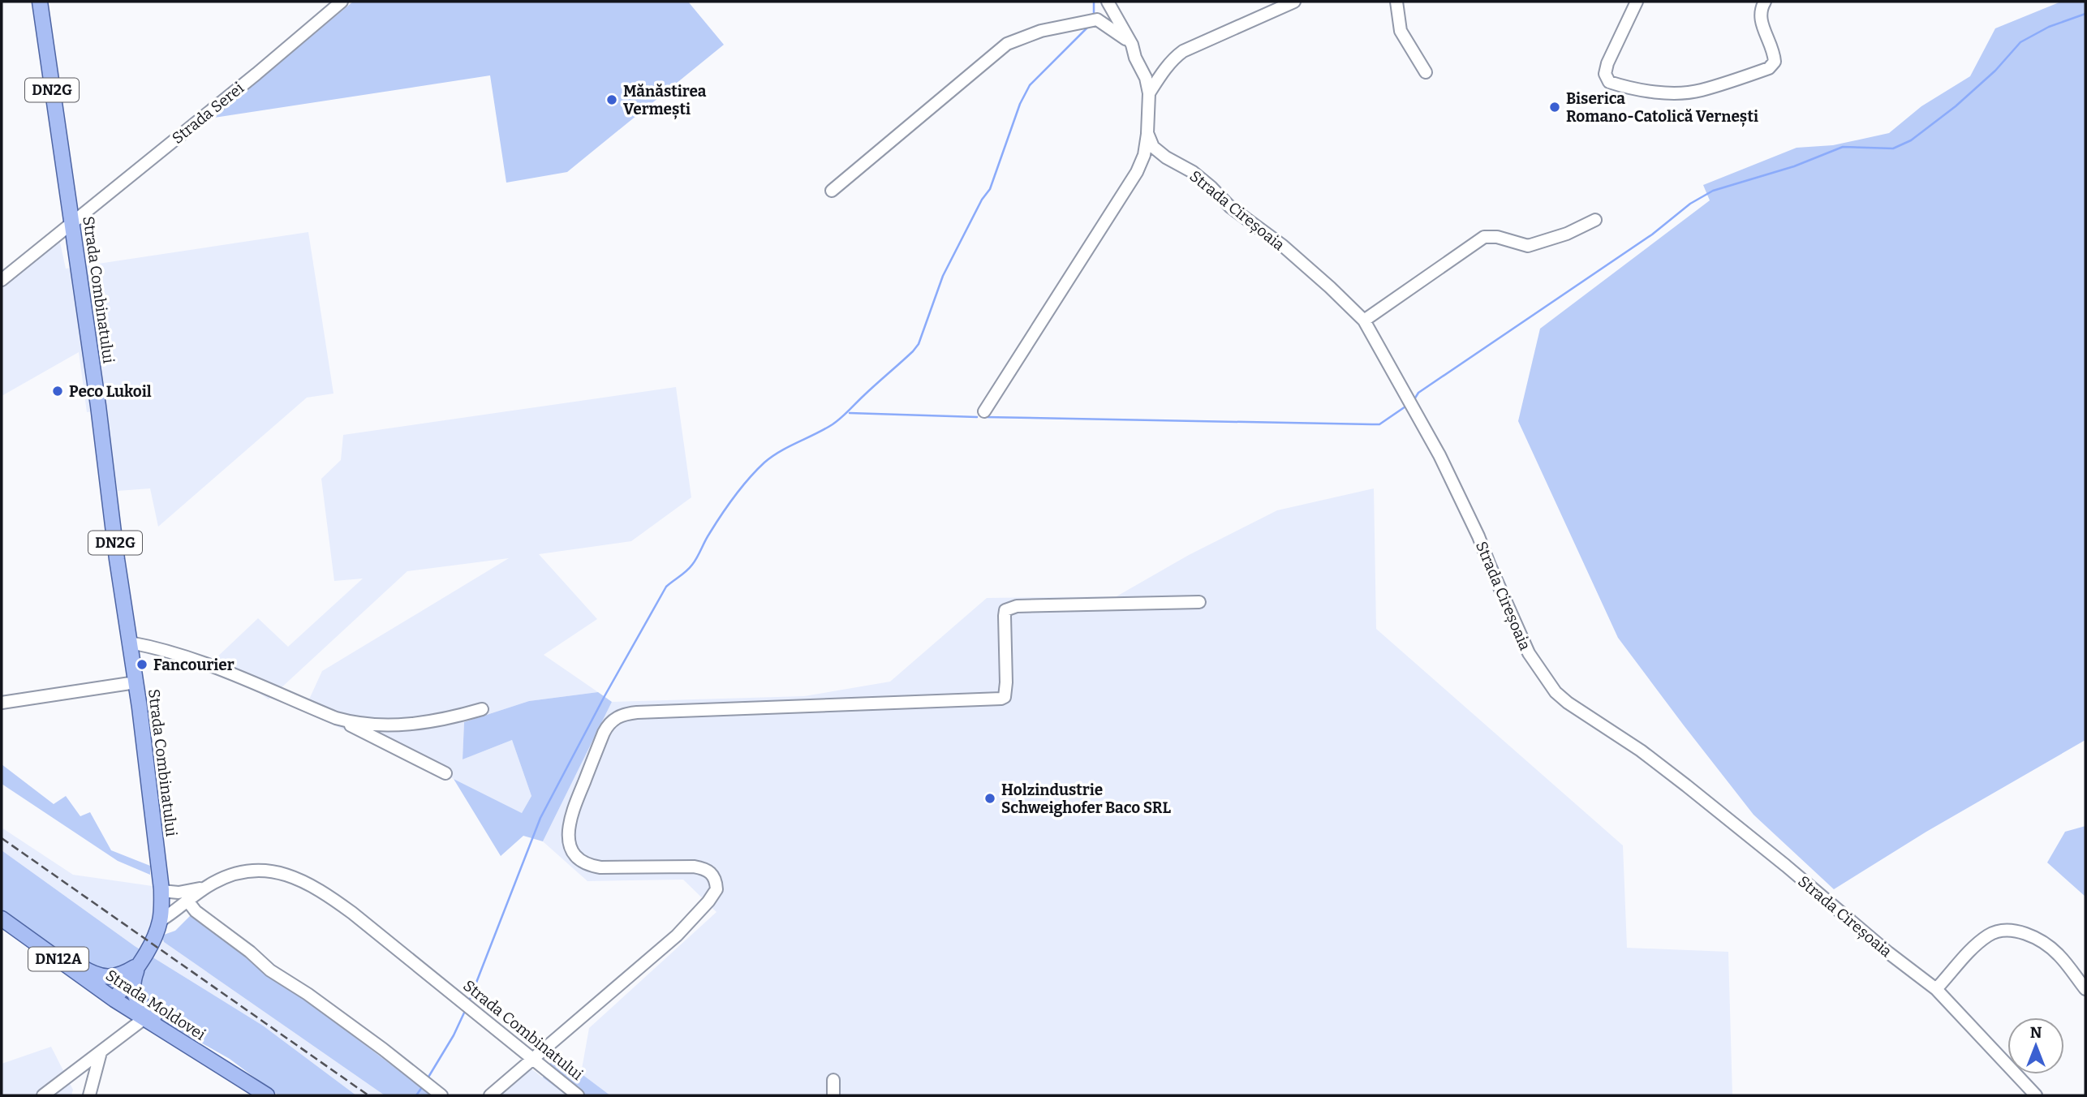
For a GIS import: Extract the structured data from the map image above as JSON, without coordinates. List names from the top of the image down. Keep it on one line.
{"streets":{"main road":["DN2G","Strada Combinatului","DN12A","Strada Moldovei"],"street":["Strada Serei","Strada Cireșoaia"]},"crossings":[["Strada Serei","Strada Combinatului"],["Strada Combinatului","Strada Moldovei"]],"places":["Mănăstirea Vermești","Biserica Romano-Catolică Vernești","Peco Lukoil","Fancourier","Holzindustrie Schweighofer Baco SRL"],"north":"top"}
